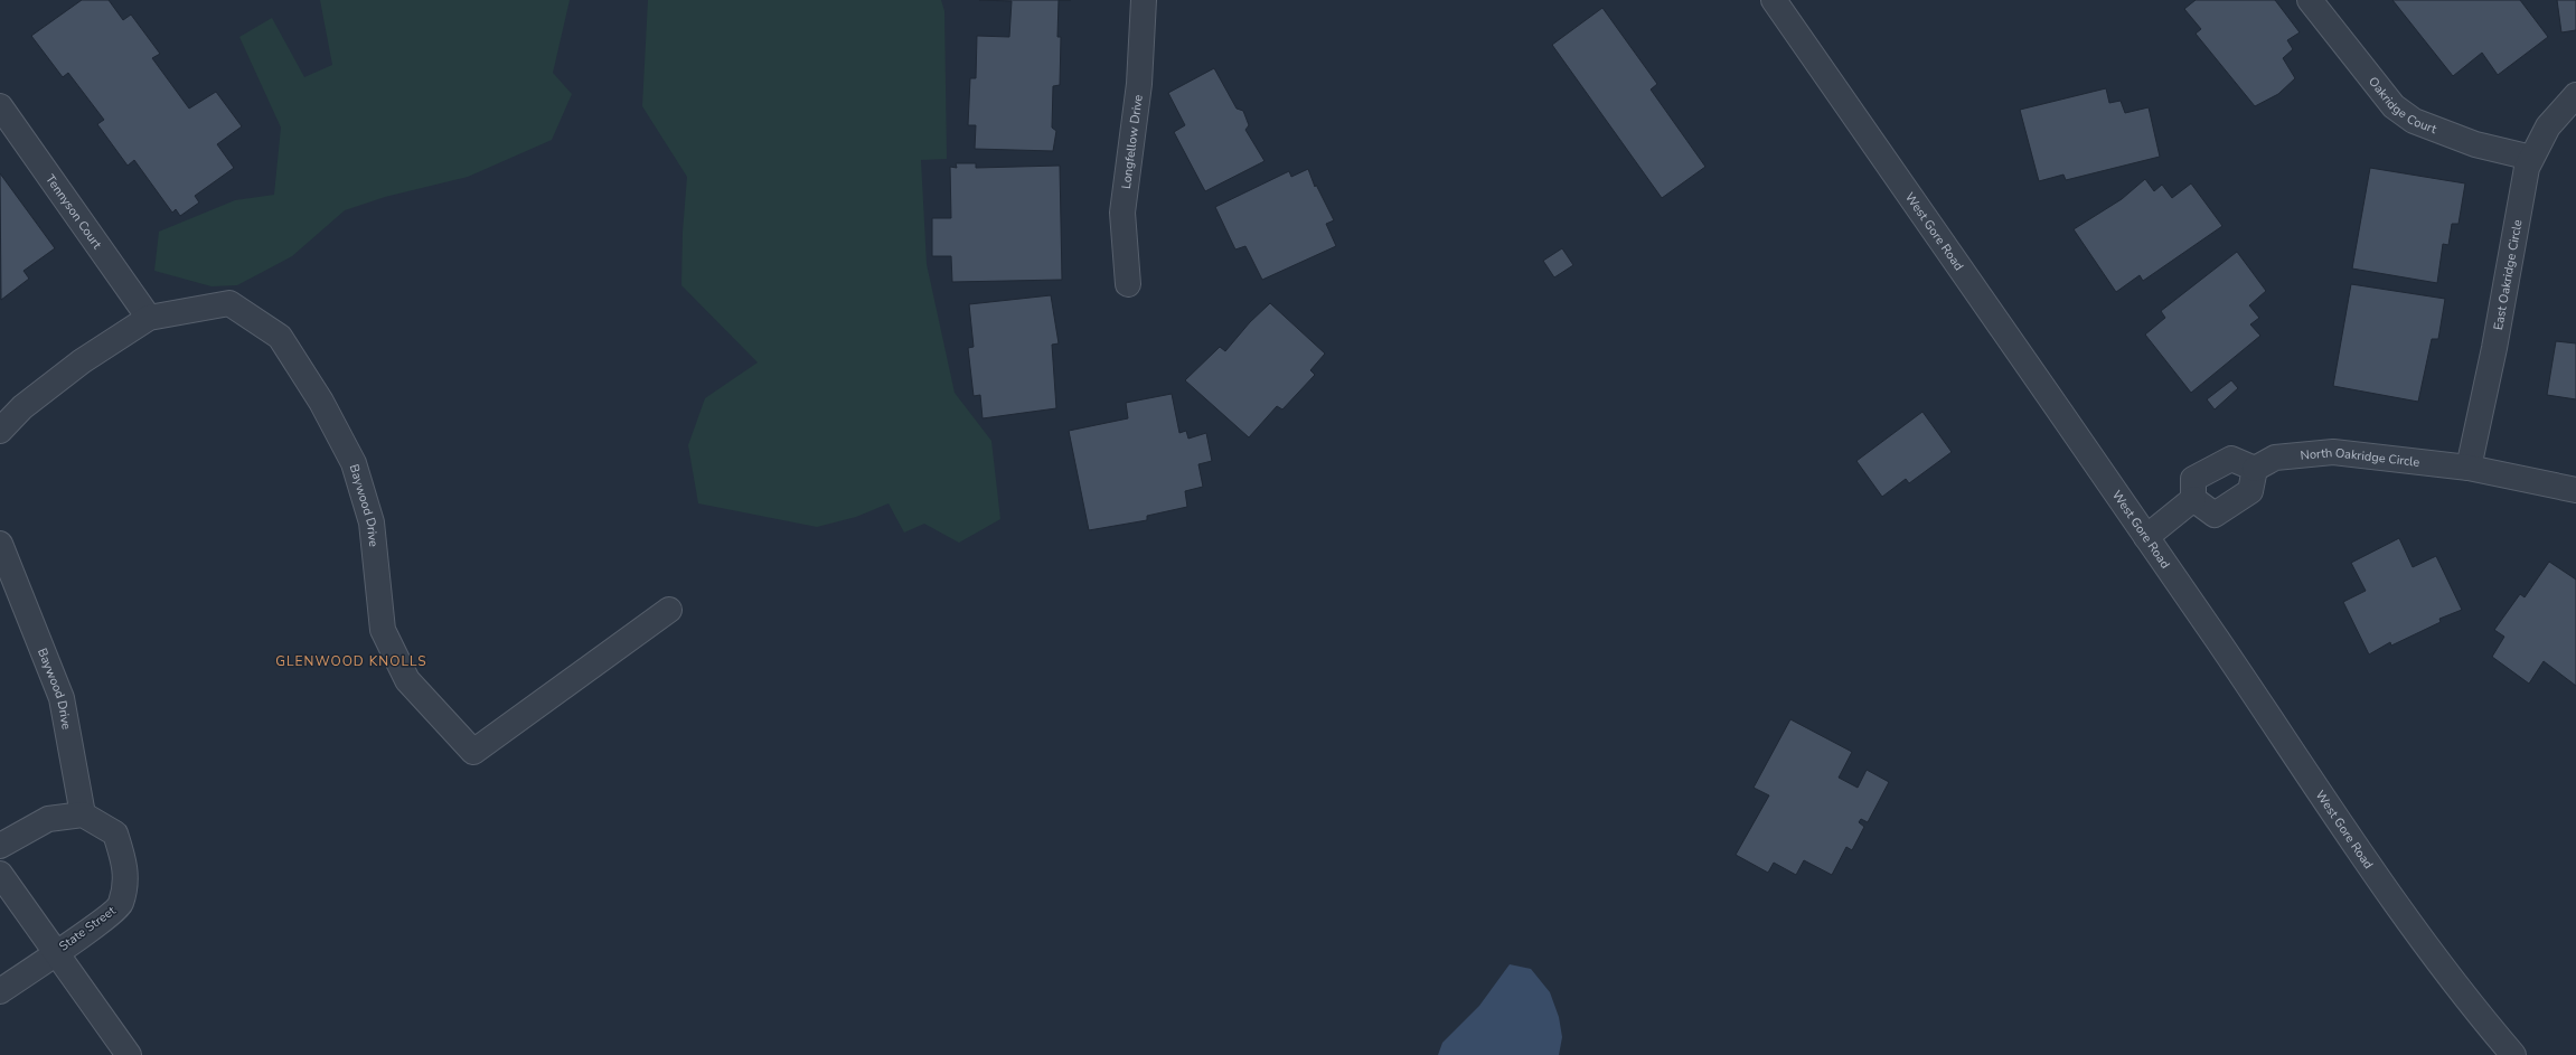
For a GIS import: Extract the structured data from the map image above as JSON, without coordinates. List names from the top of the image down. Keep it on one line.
{"streets":{"street":["Oakridge Court","Longfellow Drive","Tennyson Court","West Gore Road","East Oakridge Circle","North Oakridge Circle","Baywood Drive","State Street"]},"crossings":[["Oakridge Court","East Oakridge Circle"],["Tennyson Court","Baywood Drive"],["East Oakridge Circle","North Oakridge Circle"],["Baywood Drive","State Street"]],"districts":["GLENWOOD KNOLLS"]}
